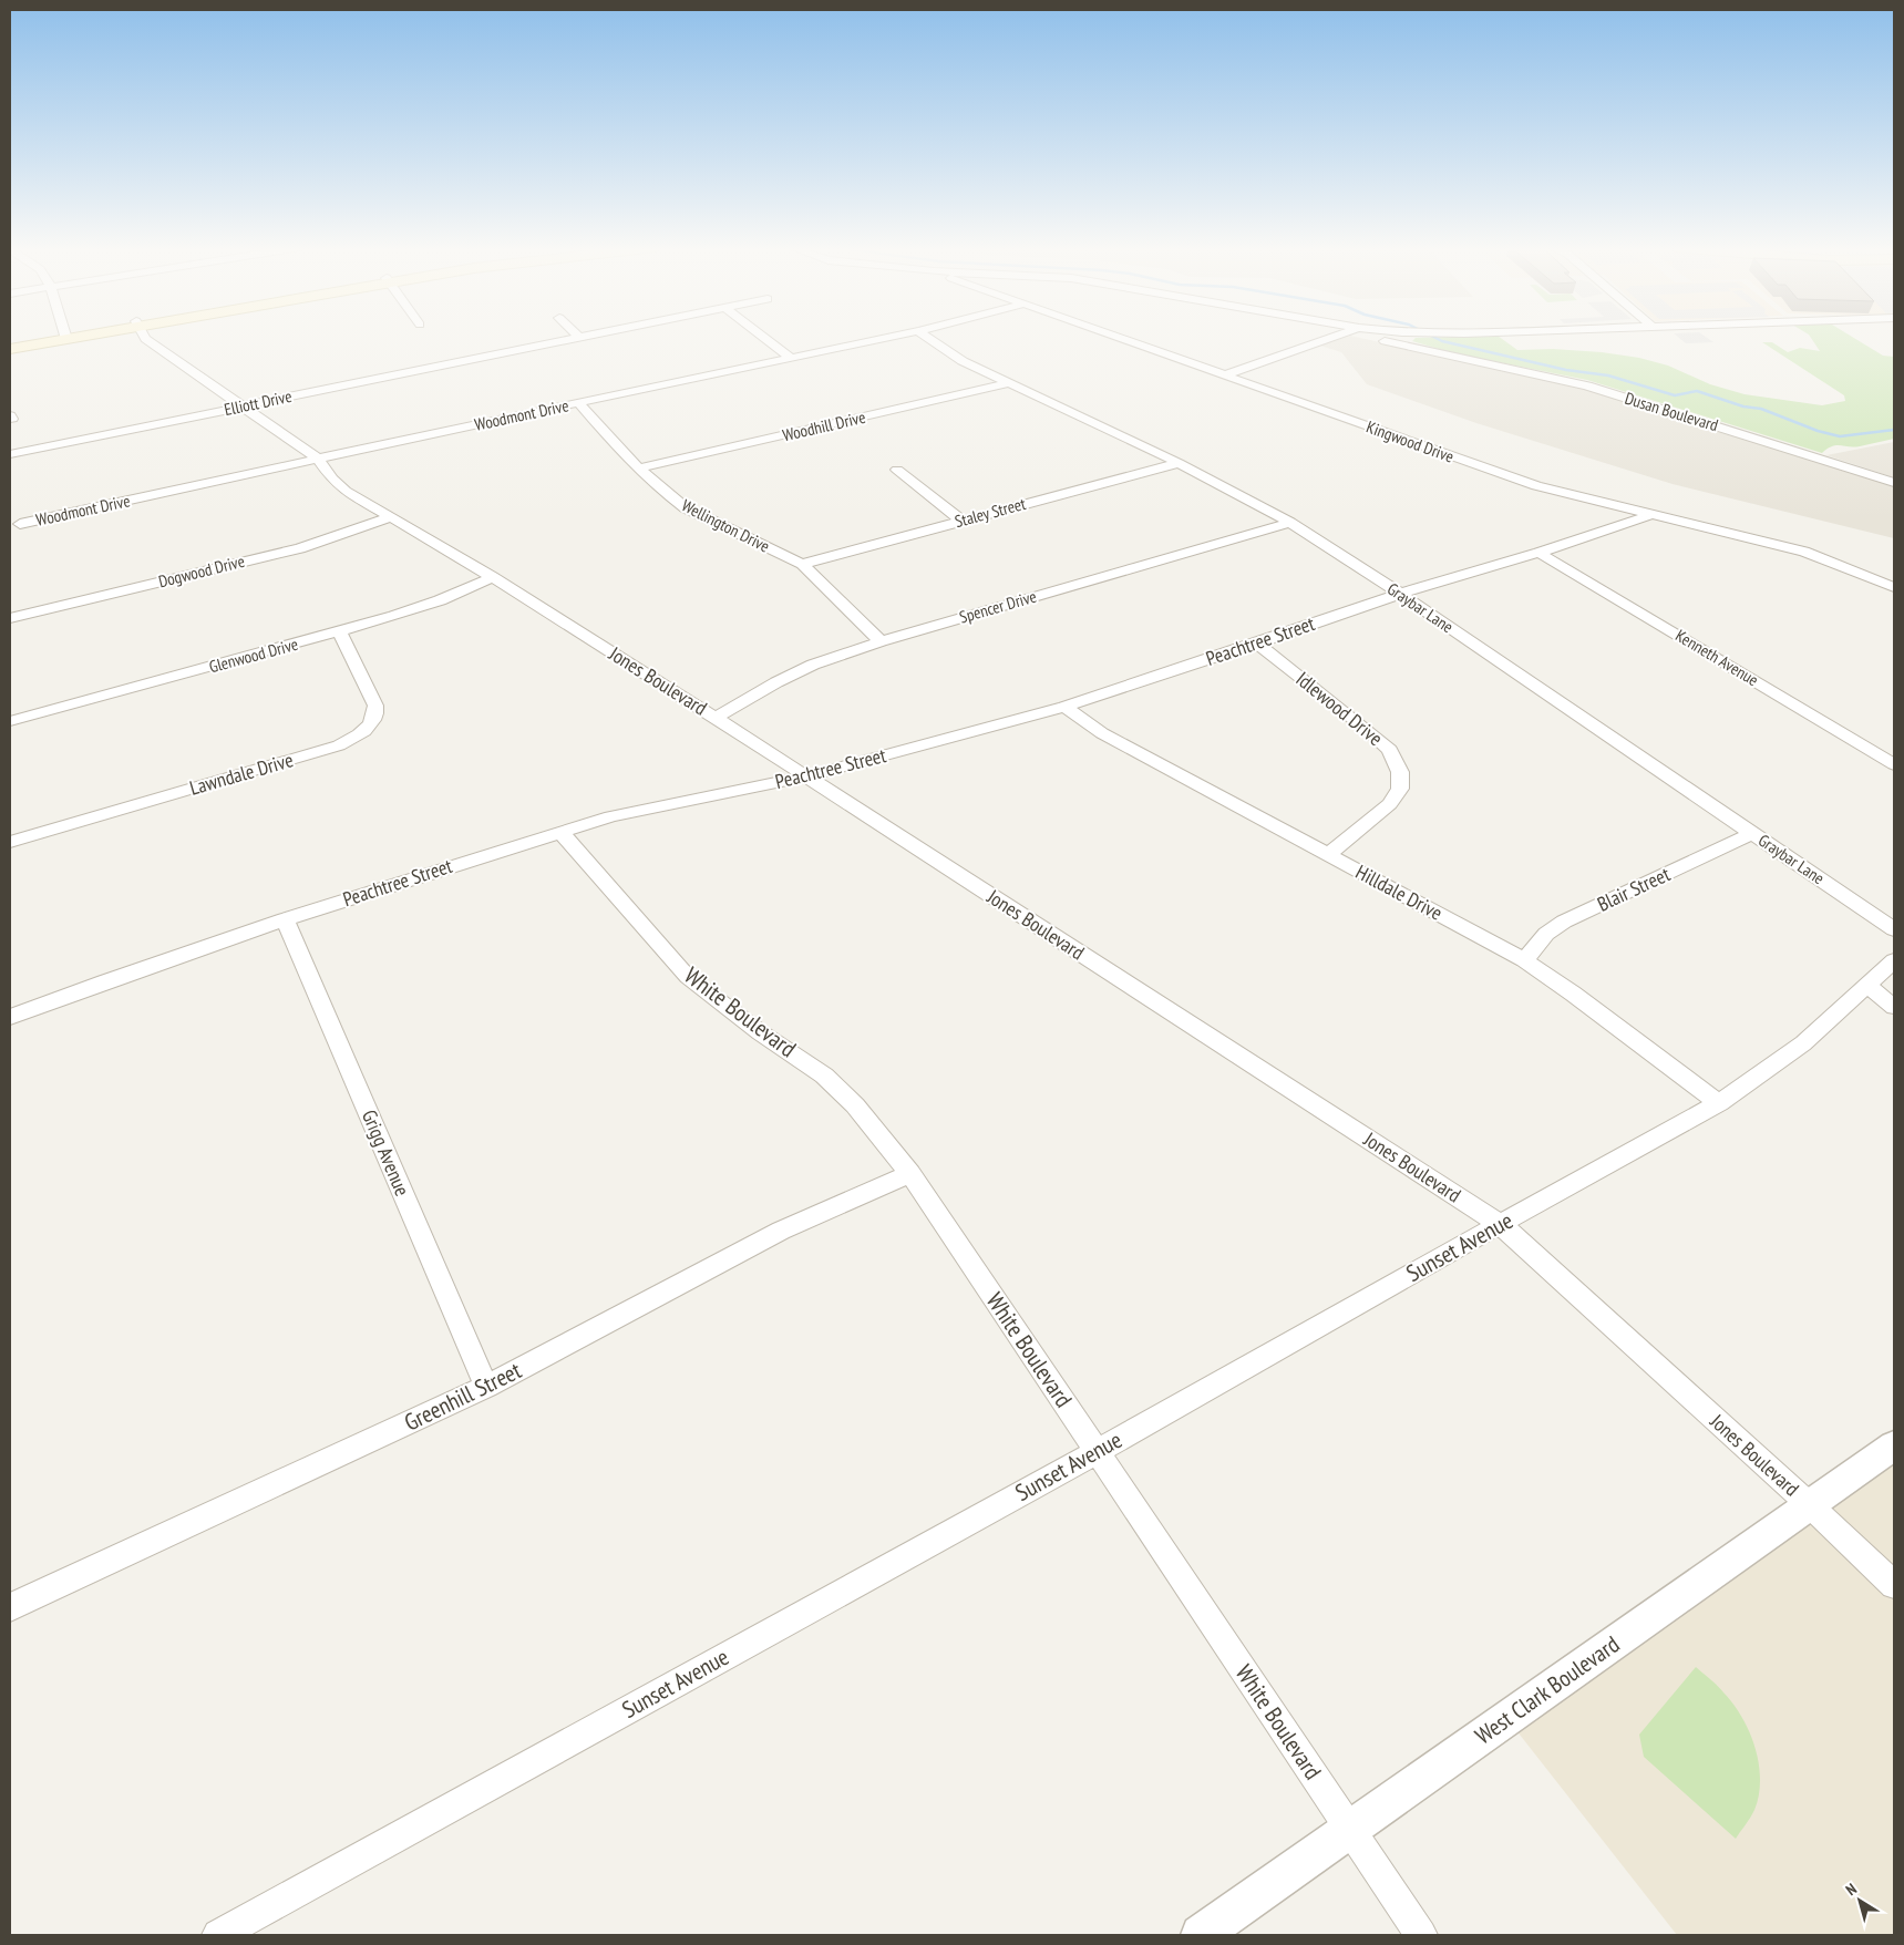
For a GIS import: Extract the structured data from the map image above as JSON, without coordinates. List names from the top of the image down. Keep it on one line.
{"streets":{"street":["Elliott Drive","Dusan Boulevard","Woodmont Drive","Woodhill Drive","Kingwood Drive","Staley Street","Wellington Drive","Dogwood Drive","Spencer Drive","Graybar Lane","Peachtree Street","Glenwood Drive","Kenneth Avenue","Jones Boulevard","Idlewood Drive","Lawndale Drive","Blair Street","Hilldale Drive","White Boulevard","Grigg Avenue","Sunset Avenue","Greenhill Street","West Clark Boulevard"]},"crossings":[["Elliott Drive","Jones Boulevard"],["Woodmont Drive","Wellington Drive"],["Woodmont Drive","Jones Boulevard"],["Woodhill Drive","Wellington Drive"],["Woodhill Drive","Graybar Lane"],["Kingwood Drive","Peachtree Street"],["Staley Street","Wellington Drive"],["Staley Street","Graybar Lane"],["Wellington Drive","Spencer Drive"],["Dogwood Drive","Jones Boulevard"],["Spencer Drive","Graybar Lane"],["Spencer Drive","Jones Boulevard"],["Graybar Lane","Peachtree Street"],["Graybar Lane","Blair Street"],["Peachtree Street","Kenneth Avenue"],["Peachtree Street","Jones Boulevard"],["Peachtree Street","Idlewood Drive"],["Peachtree Street","Hilldale Drive"],["Peachtree Street","White Boulevard"],["Peachtree Street","Grigg Avenue"],["Glenwood Drive","Jones Boulevard"],["Glenwood Drive","Lawndale Drive"],["Jones Boulevard","Sunset Avenue"],["Jones Boulevard","West Clark Boulevard"],["Idlewood Drive","Hilldale Drive"],["Blair Street","Hilldale Drive"],["Hilldale Drive","Sunset Avenue"],["White Boulevard","Sunset Avenue"],["White Boulevard","Greenhill Street"],["White Boulevard","West Clark Boulevard"],["Grigg Avenue","Greenhill Street"]],"north":"top left"}
